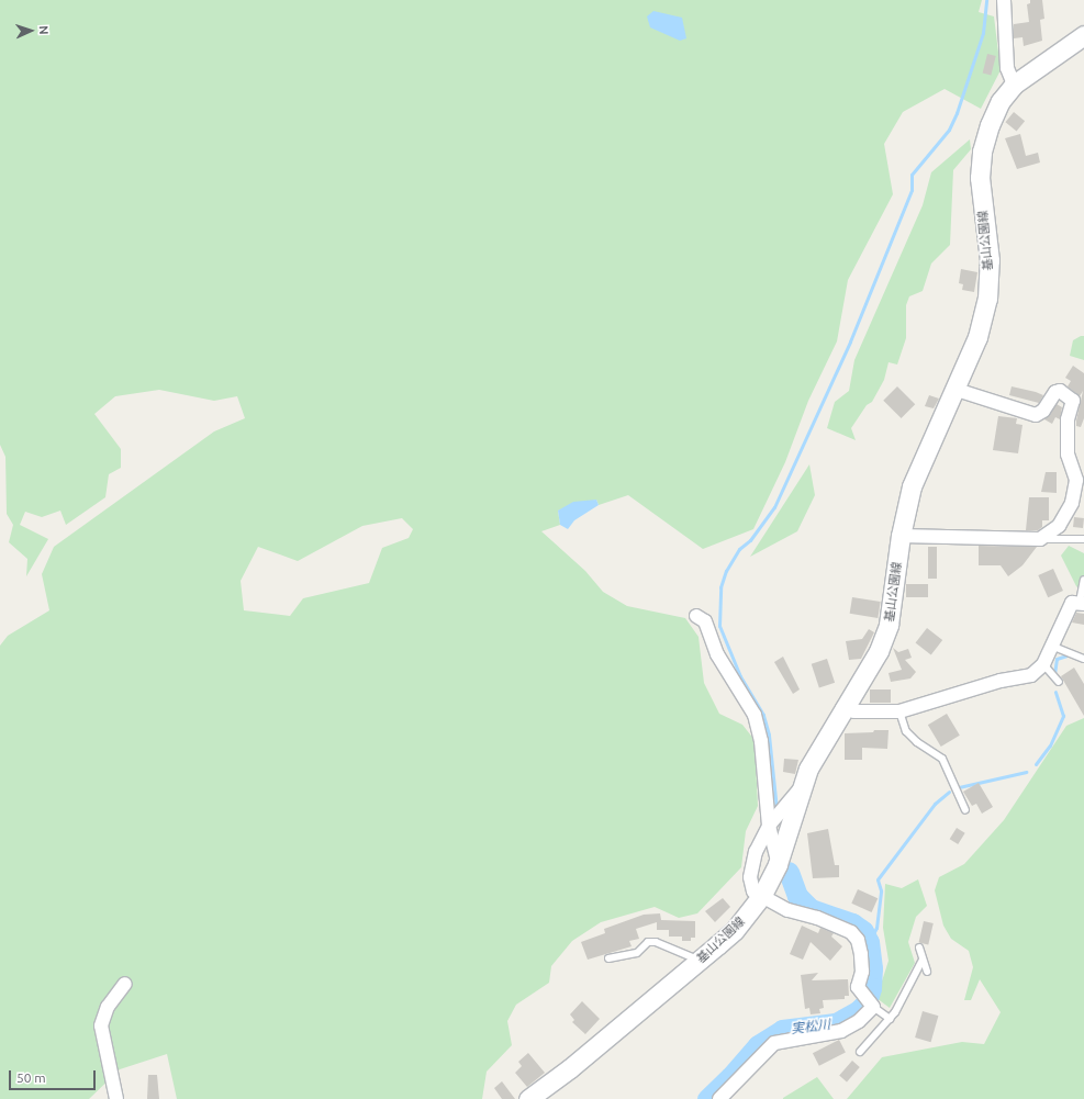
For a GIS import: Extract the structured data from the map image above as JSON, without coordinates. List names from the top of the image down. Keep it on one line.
{"streets":{"main road":["基山公園線"]},"water":["実松川"],"scale_bar":"50 m","north":"right"}
